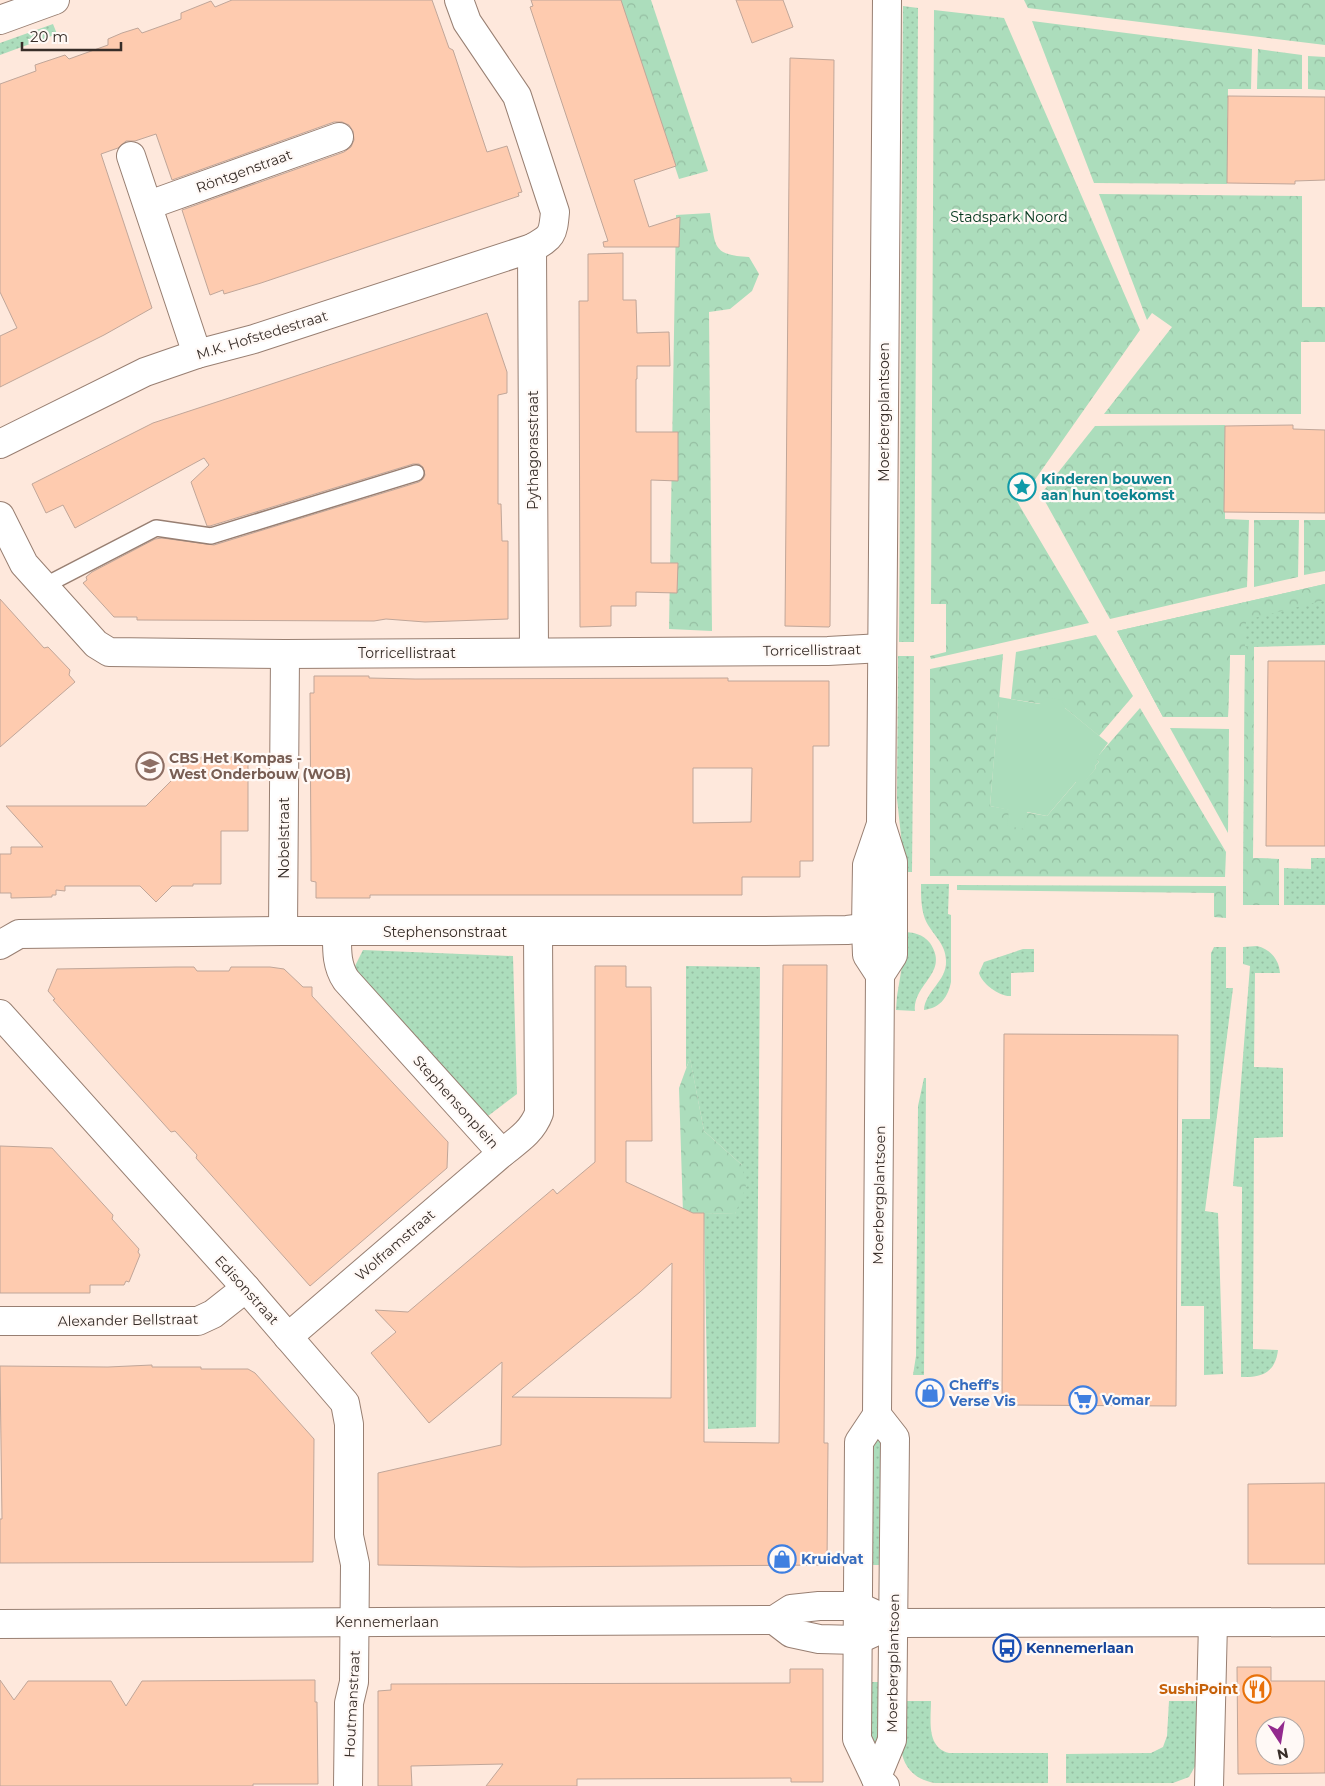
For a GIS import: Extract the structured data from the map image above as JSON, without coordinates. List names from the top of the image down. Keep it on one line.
{"streets":{"street":["Röntgenstraat","M.K. Hofstedestraat","Moerbergplantsoen","Pythagorasstraat","Torricellistraat","Nobelstraat","Stephensonstraat","Stephensonplein","Wolframstraat","Edisonstraat","Alexander Bellstraat","Kennemerlaan","Houtmanstraat"]},"crossings":[["M.K. Hofstedestraat","Pythagorasstraat"],["Moerbergplantsoen","Torricellistraat"],["Moerbergplantsoen","Stephensonstraat"],["Moerbergplantsoen","Kennemerlaan"],["Pythagorasstraat","Torricellistraat"],["Torricellistraat","Nobelstraat"],["Nobelstraat","Stephensonstraat"],["Stephensonstraat","Stephensonplein"],["Stephensonplein","Wolframstraat"],["Wolframstraat","Edisonstraat"],["Edisonstraat","Alexander Bellstraat"],["Edisonstraat","Kennemerlaan"],["Edisonstraat","Houtmanstraat"],["Kennemerlaan","Houtmanstraat"]],"parks":["Stadspark Noord"],"places":{"place":["Kinderen bouwen aan hun toekomst"],"school or university":["CBS Het Kompas - West Onderbouw (WOB)"],"shop":["Cheff's Verse Vis","Kruidvat"],"supermarket":["Vomar"],"bus stop":["Kennemerlaan"],"restaurant":["SushiPoint"]},"scale_bar":"20 m","north":"bottom"}
